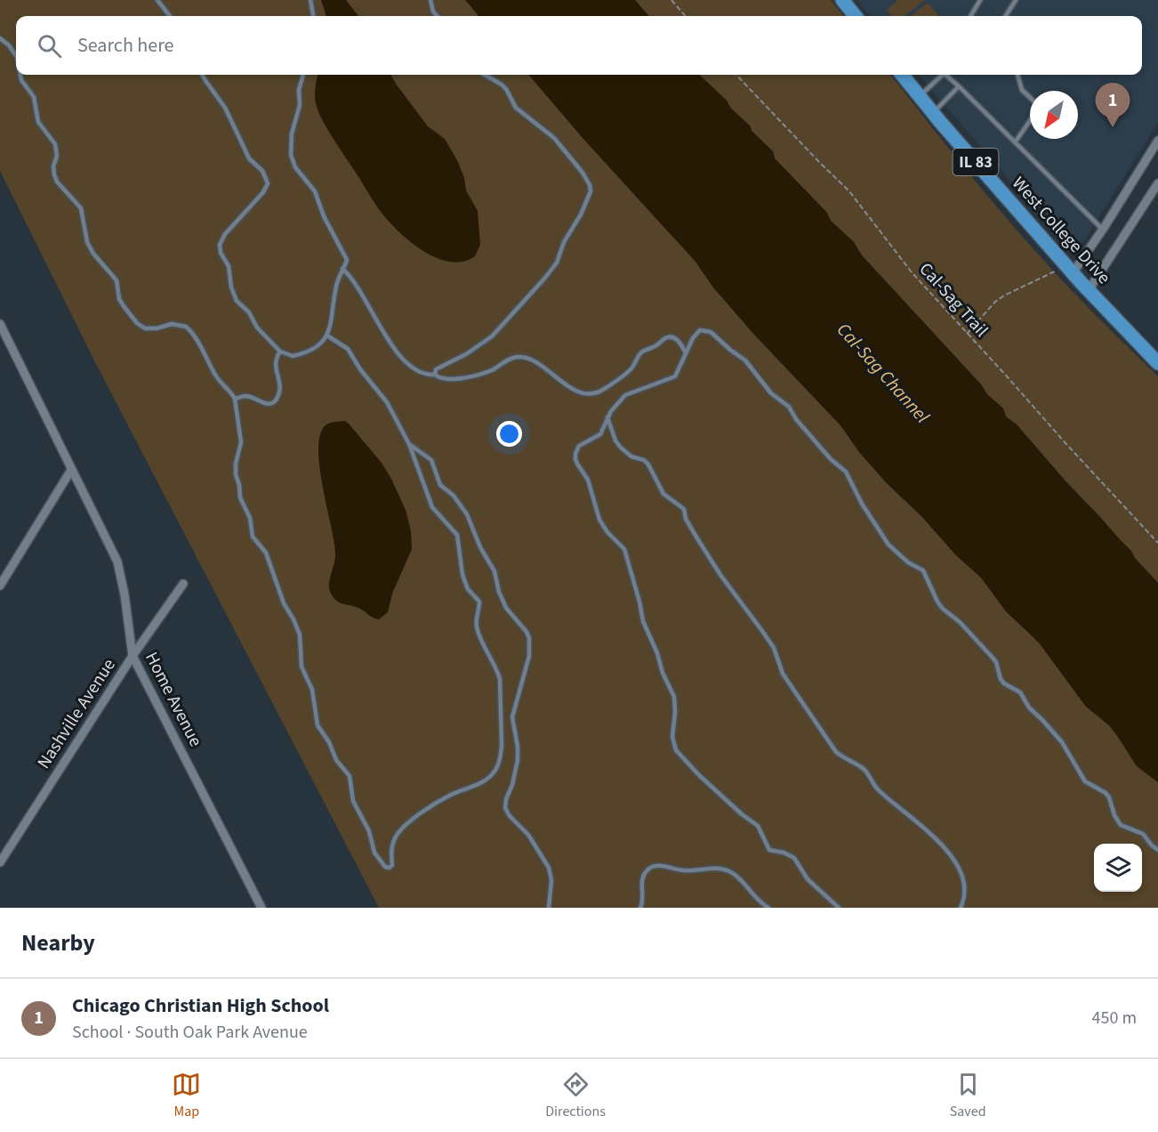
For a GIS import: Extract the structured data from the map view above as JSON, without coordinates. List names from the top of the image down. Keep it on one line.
{"streets":{"main road":["IL 83","West College Drive"],"street":["Home Avenue","Nashville Avenue"],"path":["Cal-Sag Trail"]},"crossings":[["Home Avenue","Nashville Avenue"]],"water":["Cal-Sag Channel"],"north":"bottom left","page":{"search":"Search here","pins":"1","heading":"Nearby","list":[{"mark":"1","name":"Chicago Christian High School","note":"School · South Oak Park Avenue","value":"450 m"}],"nav":["Map","Directions","Saved"]}}
